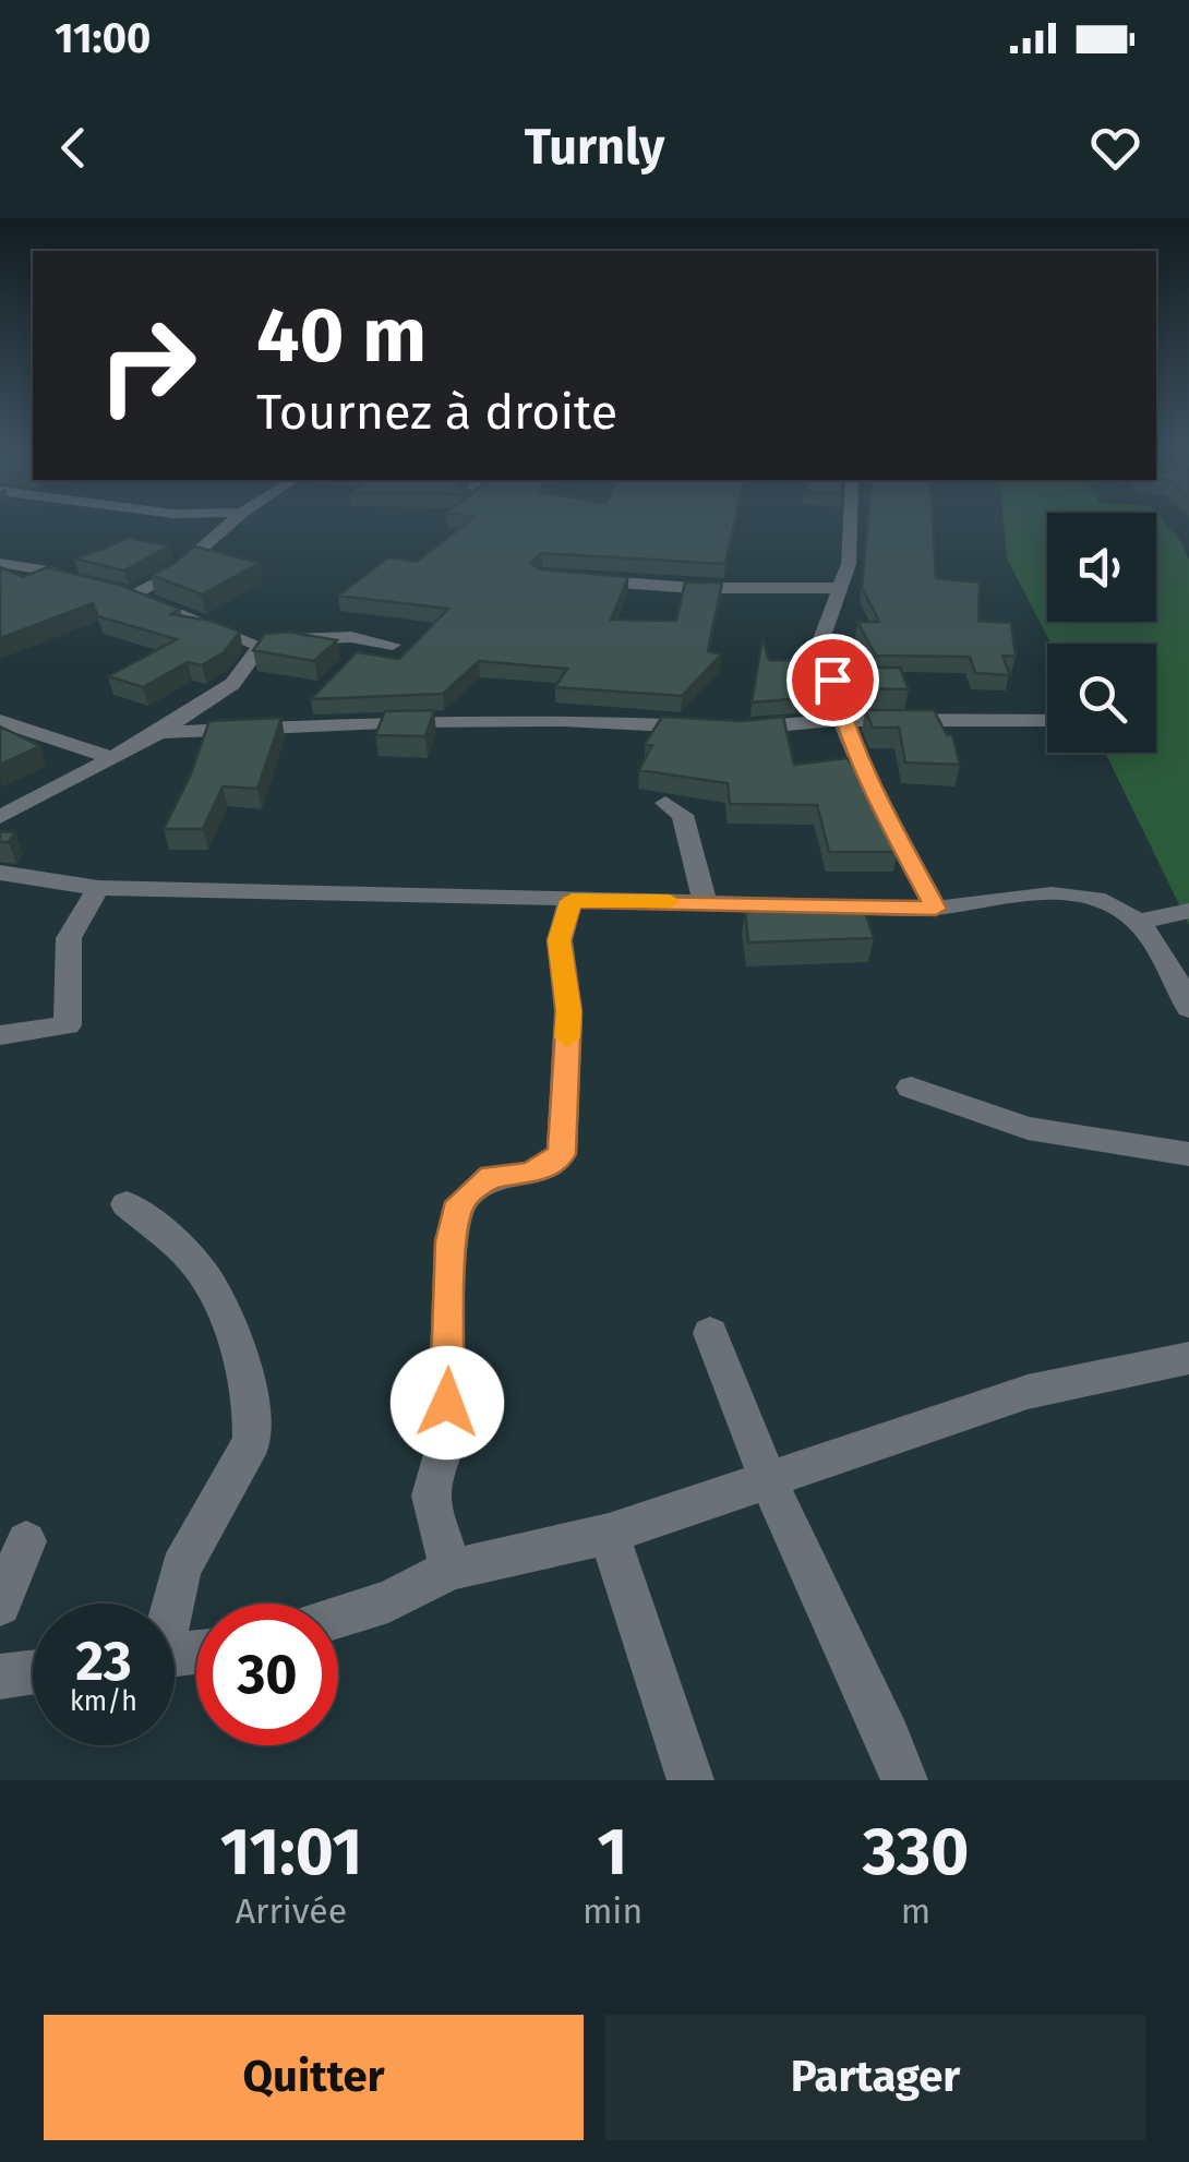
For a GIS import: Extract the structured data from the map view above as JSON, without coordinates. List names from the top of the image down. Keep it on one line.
{"page":{"status":"11:00","header":"Turnly","turn":["40 m","Tournez à droite"],"speed":"23 km/h","limit":"30","eta":["11:01","Arrivée","1","min","330","m"],"buttons":["Quitter","Partager"]}}
